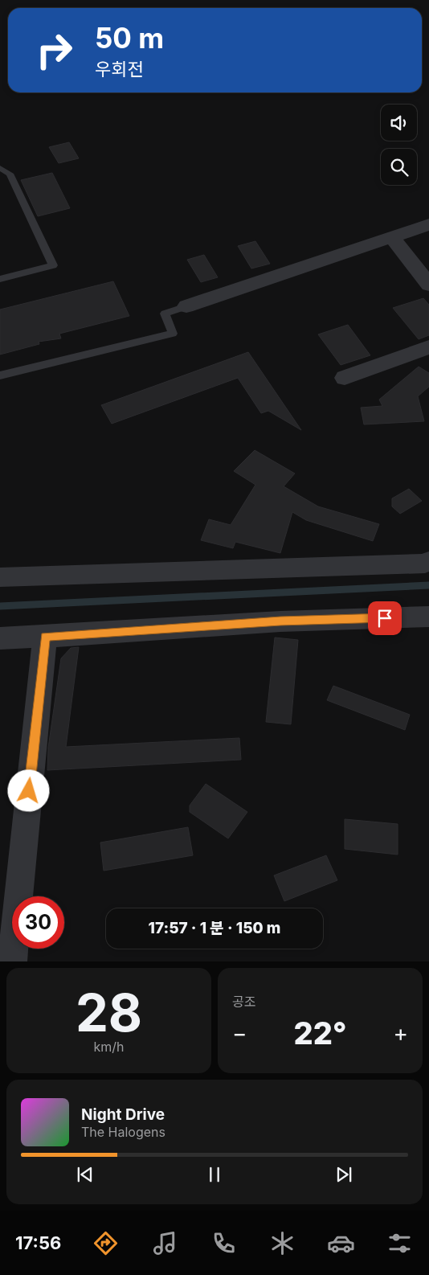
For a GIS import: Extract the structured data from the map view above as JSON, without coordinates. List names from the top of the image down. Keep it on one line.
{"page":{"turn":["50 m","우회전"],"limit":"30","trip":"17:57 · 1 분 · 150 m","tile":[["28","km/h"],"공조"],"heat":["−","22°","+"],"song":["Night Drive","The Halogens"],"tabs":"17:56"}}
